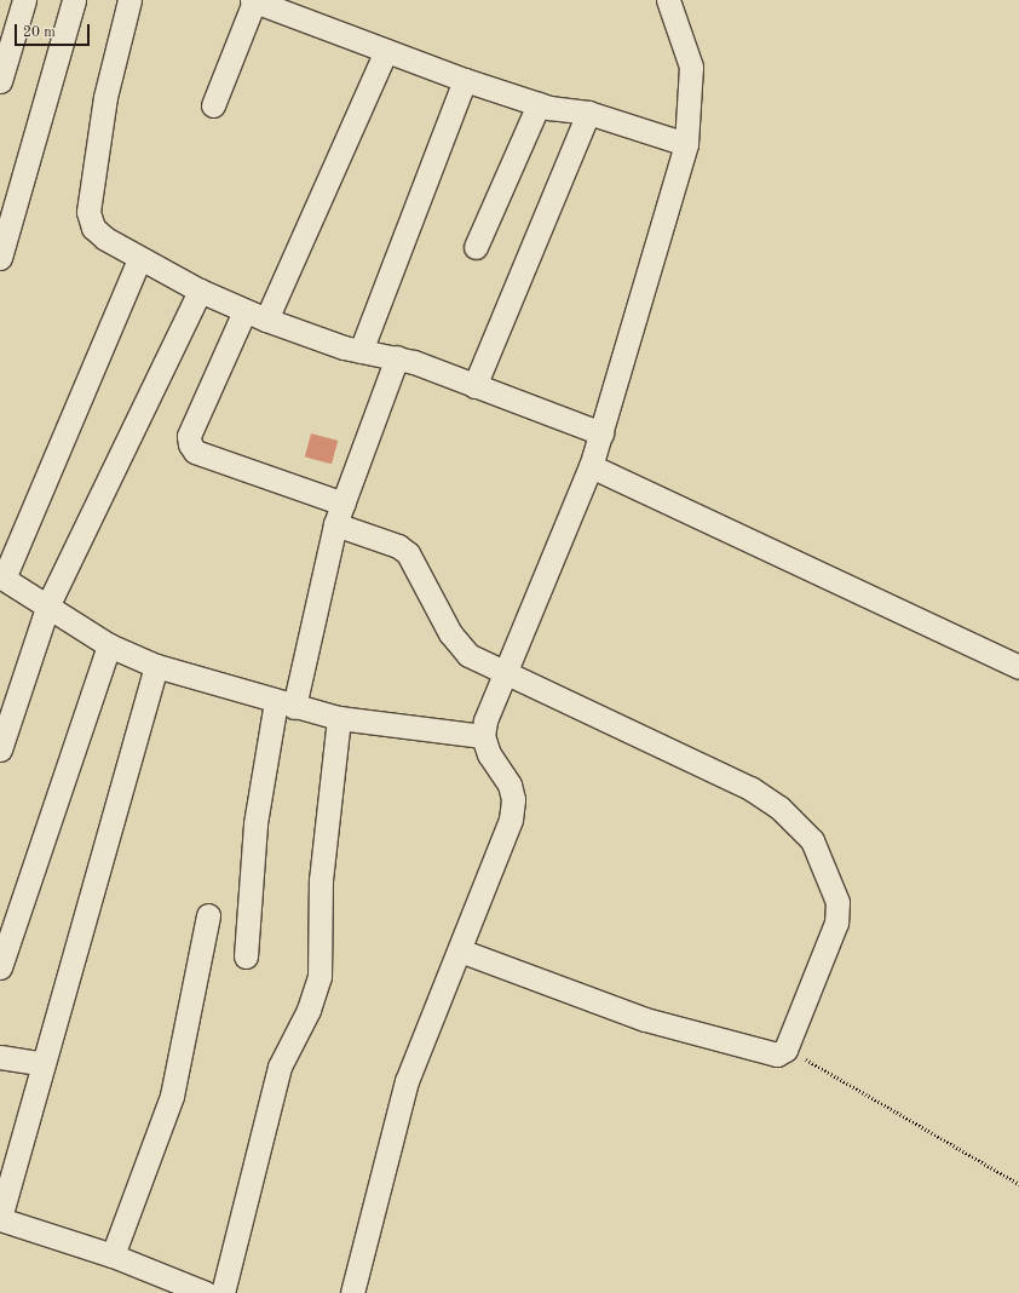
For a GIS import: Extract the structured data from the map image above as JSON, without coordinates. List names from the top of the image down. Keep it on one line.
{"scale_bar":"20 m"}
